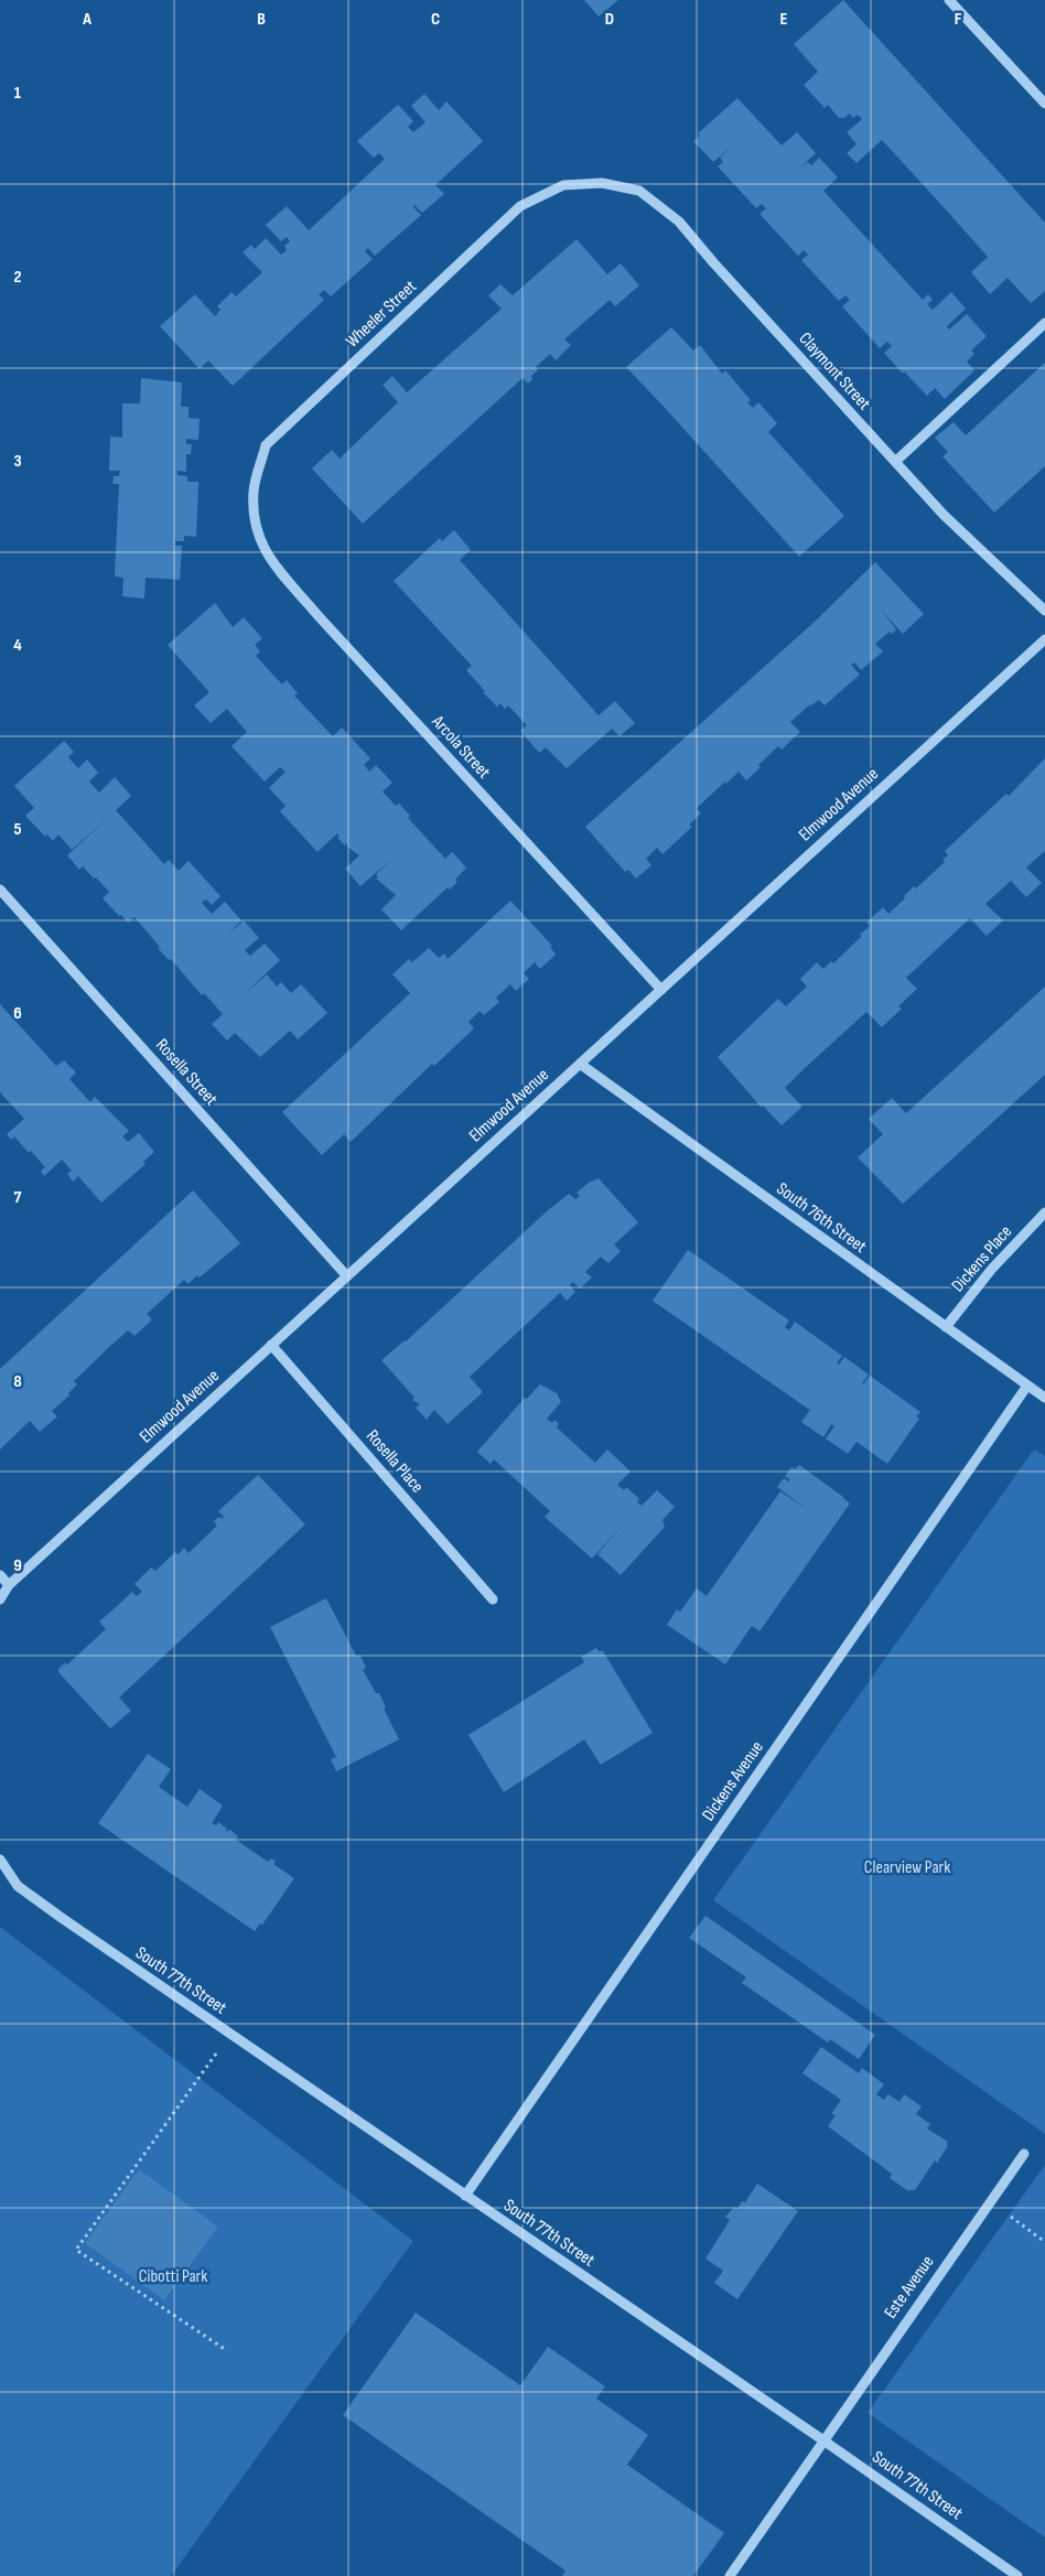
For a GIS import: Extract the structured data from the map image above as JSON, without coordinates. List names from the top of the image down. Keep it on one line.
{"streets":{"street":["Wheeler Street","Claymont Street","Arcola Street","Elmwood Avenue","Rosella Street","South 76th Street","Dickens Place","Rosella Place","Dickens Avenue","South 77th Street","Este Avenue"]},"crossings":[["Wheeler Street","Claymont Street"],["Wheeler Street","Arcola Street"],["Arcola Street","Elmwood Avenue"],["Elmwood Avenue","Rosella Street"],["Elmwood Avenue","South 76th Street"],["Elmwood Avenue","Rosella Place"],["South 76th Street","Dickens Place"],["South 76th Street","Dickens Avenue"],["Dickens Avenue","South 77th Street"],["South 77th Street","Este Avenue"]],"parks":["Clearview Park","Cibotti Park"],"grid":{"columns":["A","B","C","D","E","F"],"rows":["1","2","3","4","5","6","7","8","9"]}}
